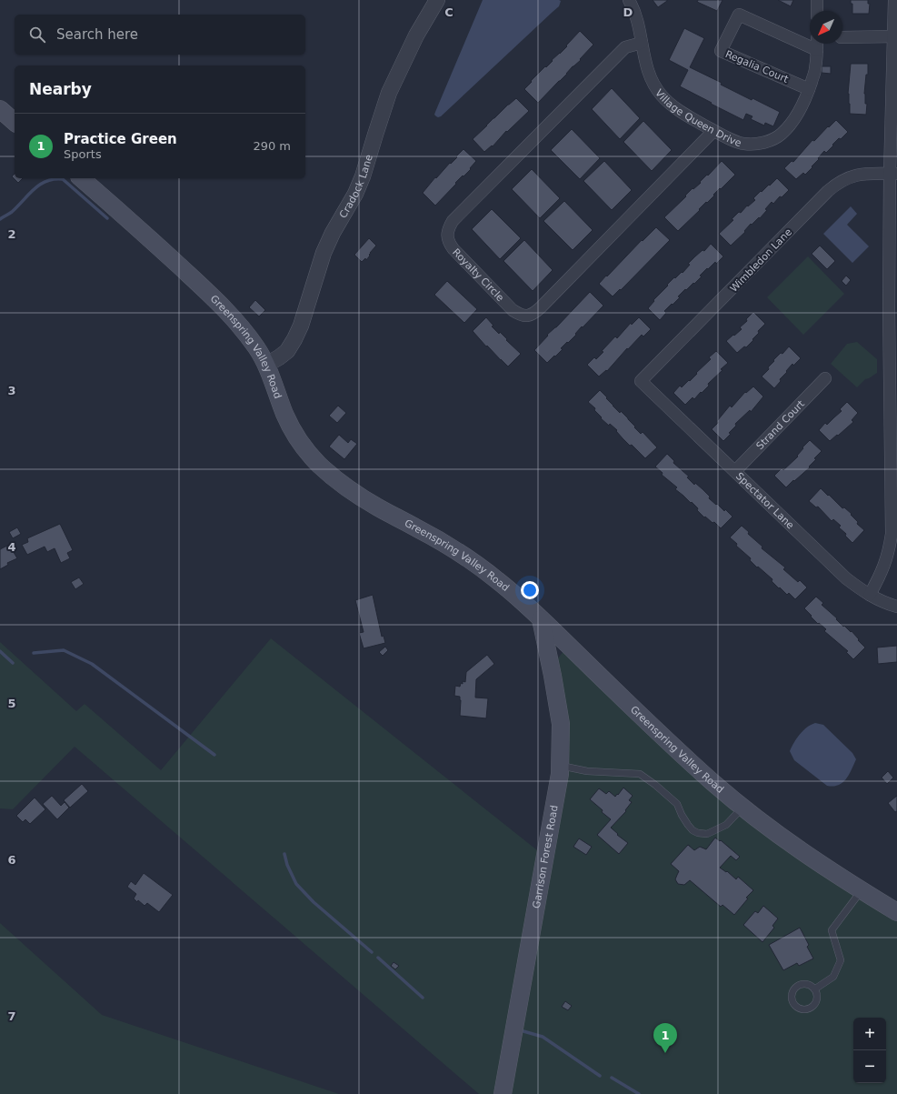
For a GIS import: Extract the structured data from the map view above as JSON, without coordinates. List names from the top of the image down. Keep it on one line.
{"streets":{"main road":["Greenspring Valley Road","Garrison Forest Road"],"street":["Regalia Court","Village Queen Drive","Cradock Lane","Wimbledon Lane","Royalty Circle","Strand Court","Spectator Lane"]},"crossings":[["Regalia Court","Village Queen Drive"],["Village Queen Drive","Royalty Circle"],["Cradock Lane","Greenspring Valley Road"],["Wimbledon Lane","Spectator Lane"],["Greenspring Valley Road","Garrison Forest Road"],["Strand Court","Spectator Lane"]],"north":"bottom left","page":{"search":"Search here","heading":"Nearby","list":[{"mark":"1","name":"Practice Green","note":"Sports","value":"290 m"}],"map_buttons":["+","−"],"pins":"1"},"grid":{"columns":["C","D"],"rows":["2","3","4","5","6","7"]}}
